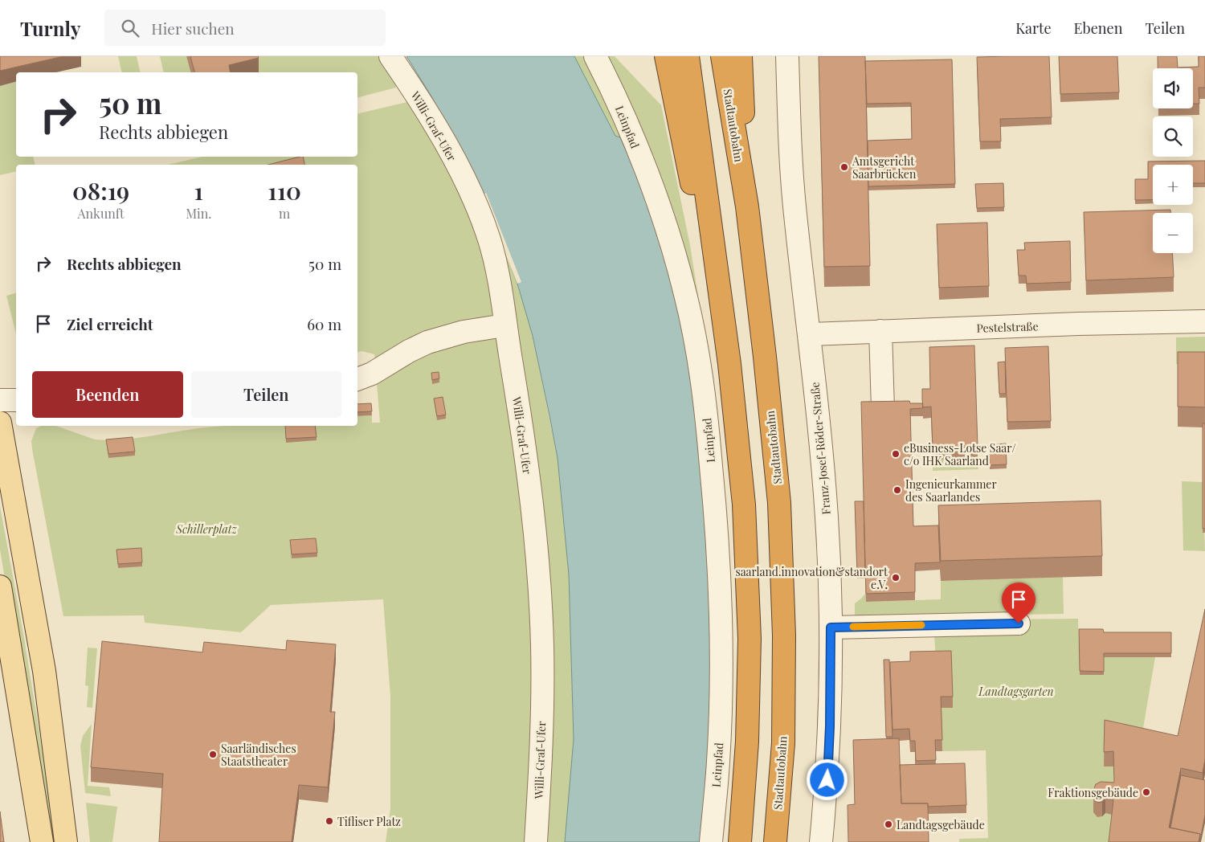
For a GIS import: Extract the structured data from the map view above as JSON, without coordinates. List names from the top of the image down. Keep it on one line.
{"streets":{"highway":["Stadtautobahn"],"street":["Willi-Graf-Ufer","Leinpfad","Pestelstraße","Franz-Josef-Röder-Straße"]},"crossings":[["Pestelstraße","Franz-Josef-Röder-Straße"]],"parks":["Schillerplatz","Landtagsgarten"],"places":["Amtsgericht Saarbrücken","eBusiness-Lotse Saar/ c/o IHK Saarland","Ingenieurkammer des Saarlandes","saarland.innovation&standort e.V.","Saarländisches Staatstheater","Fraktionsgebäude","Tifliser Platz","Landtagsgebäude"],"page":{"header":"Turnly","search":"Hier suchen","nav":["Karte","Ebenen","Teilen"],"map_buttons":["+","−"],"turn":["50 m","Rechts abbiegen"],"eta":["08:19","Ankunft","1","Min.","110","m"],"list":[{"name":"Rechts abbiegen","value":"50 m"},{"name":"Ziel erreicht","value":"60 m"}],"buttons":["Beenden","Teilen"]}}
